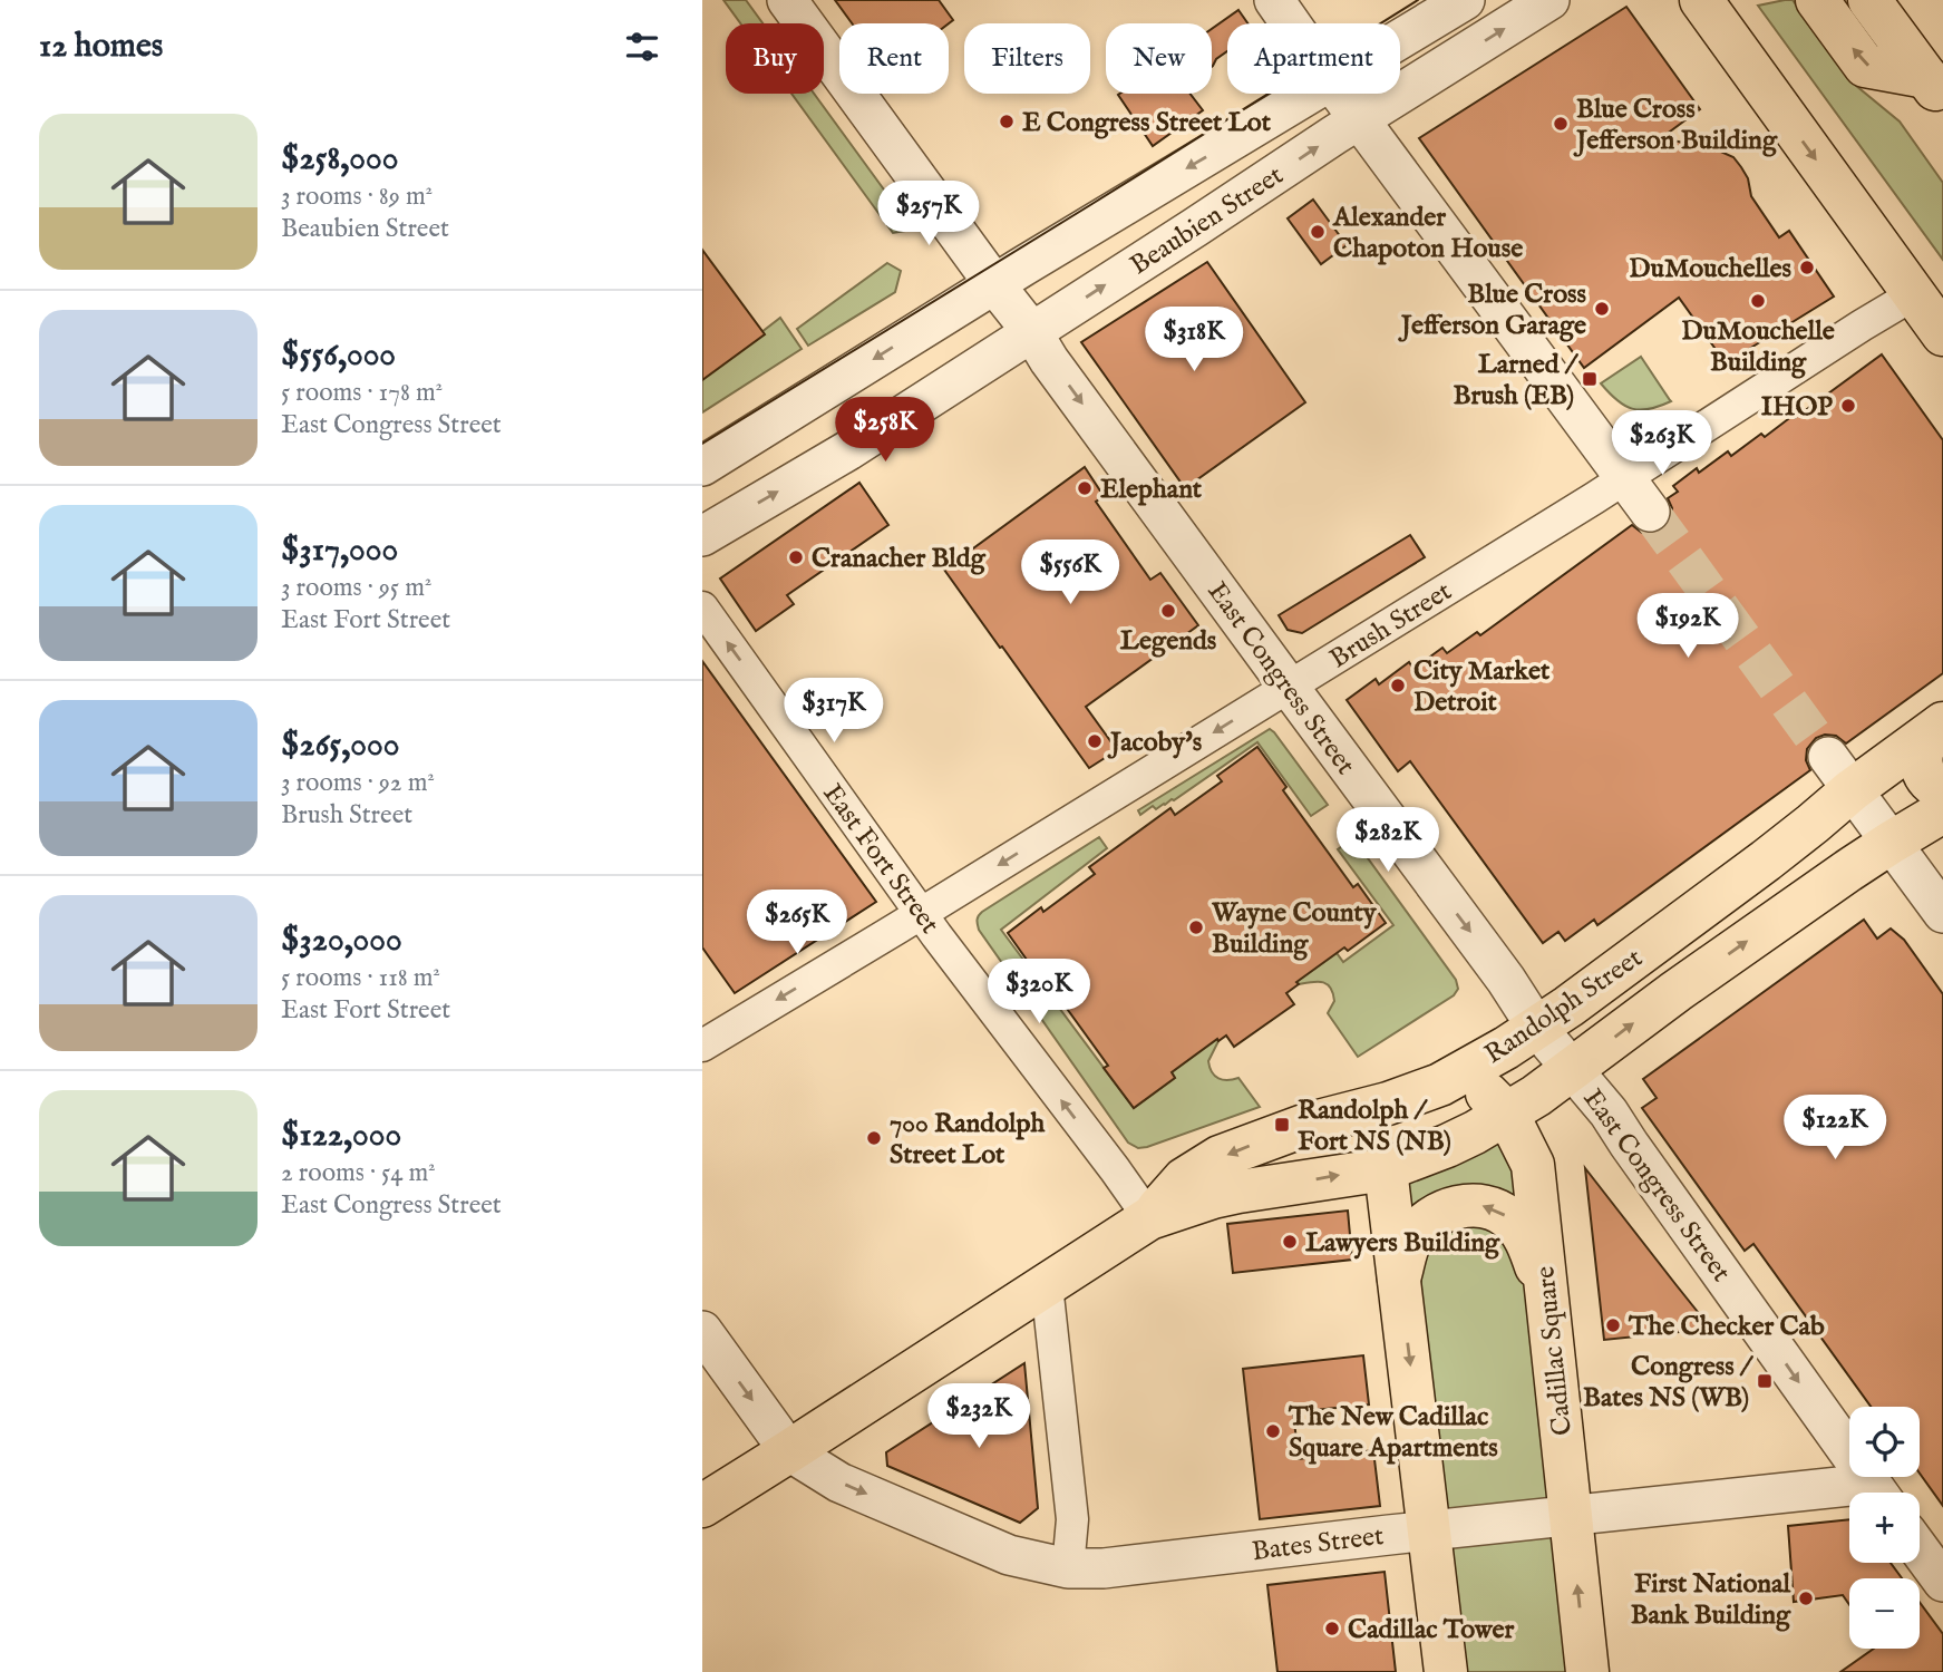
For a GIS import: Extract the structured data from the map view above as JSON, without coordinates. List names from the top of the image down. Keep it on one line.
{"streets":{"main road":["Randolph Street","Cadillac Square"],"street":["Beaubien Street","Brush Street","East Congress Street","East Fort Street","Bates Street"]},"crossings":[["Beaubien Street","East Congress Street"],["Brush Street","East Congress Street"],["Brush Street","East Fort Street"],["East Congress Street","Randolph Street"],["East Fort Street","Randolph Street"],["Randolph Street","Cadillac Square"],["Randolph Street","Bates Street"],["Cadillac Square","Bates Street"]],"one_way":["Brush Street","East Congress Street","East Fort Street"],"places":{"other":["E Congress Street Lot","Blue Cross Jefferson Building","Alexander Chapoton House","DuMouchelles","DuMouchelle Building","Blue Cross Jefferson Garage","IHOP","Elephant","Cranacher Bldg","Legends","City Market Detroit","Jacoby's","Wayne County Building","700 Randolph Street Lot","Lawyers Building","The Checker Cab","The New Cadillac Square Apartments","First National Bank Building","Cadillac Tower"],"transit":["Larned / Brush (EB)","Randolph / Fort NS (NB)","Congress / Bates NS (WB)"]},"page":{"heading":"12 homes","chip":["Buy","Rent","Filters","New","Apartment"],"list":[{"name":"$258,000","note":"3 rooms · 89 m² · Beaubien Street"},{"name":"$556,000","note":"5 rooms · 178 m² · East Congress Street"},{"name":"$317,000","note":"3 rooms · 95 m² · East Fort Street"},{"name":"$265,000","note":"3 rooms · 92 m² · Brush Street"},{"name":"$320,000","note":"5 rooms · 118 m² · East Fort Street"},{"name":"$122,000","note":"2 rooms · 54 m² · East Congress Street"}],"price":["$257K","$318K","$258K","$263K","$556K","$192K","$317K","$282K","$265K","$320K","$122K","$232K"],"map_buttons":["+","−"]}}
